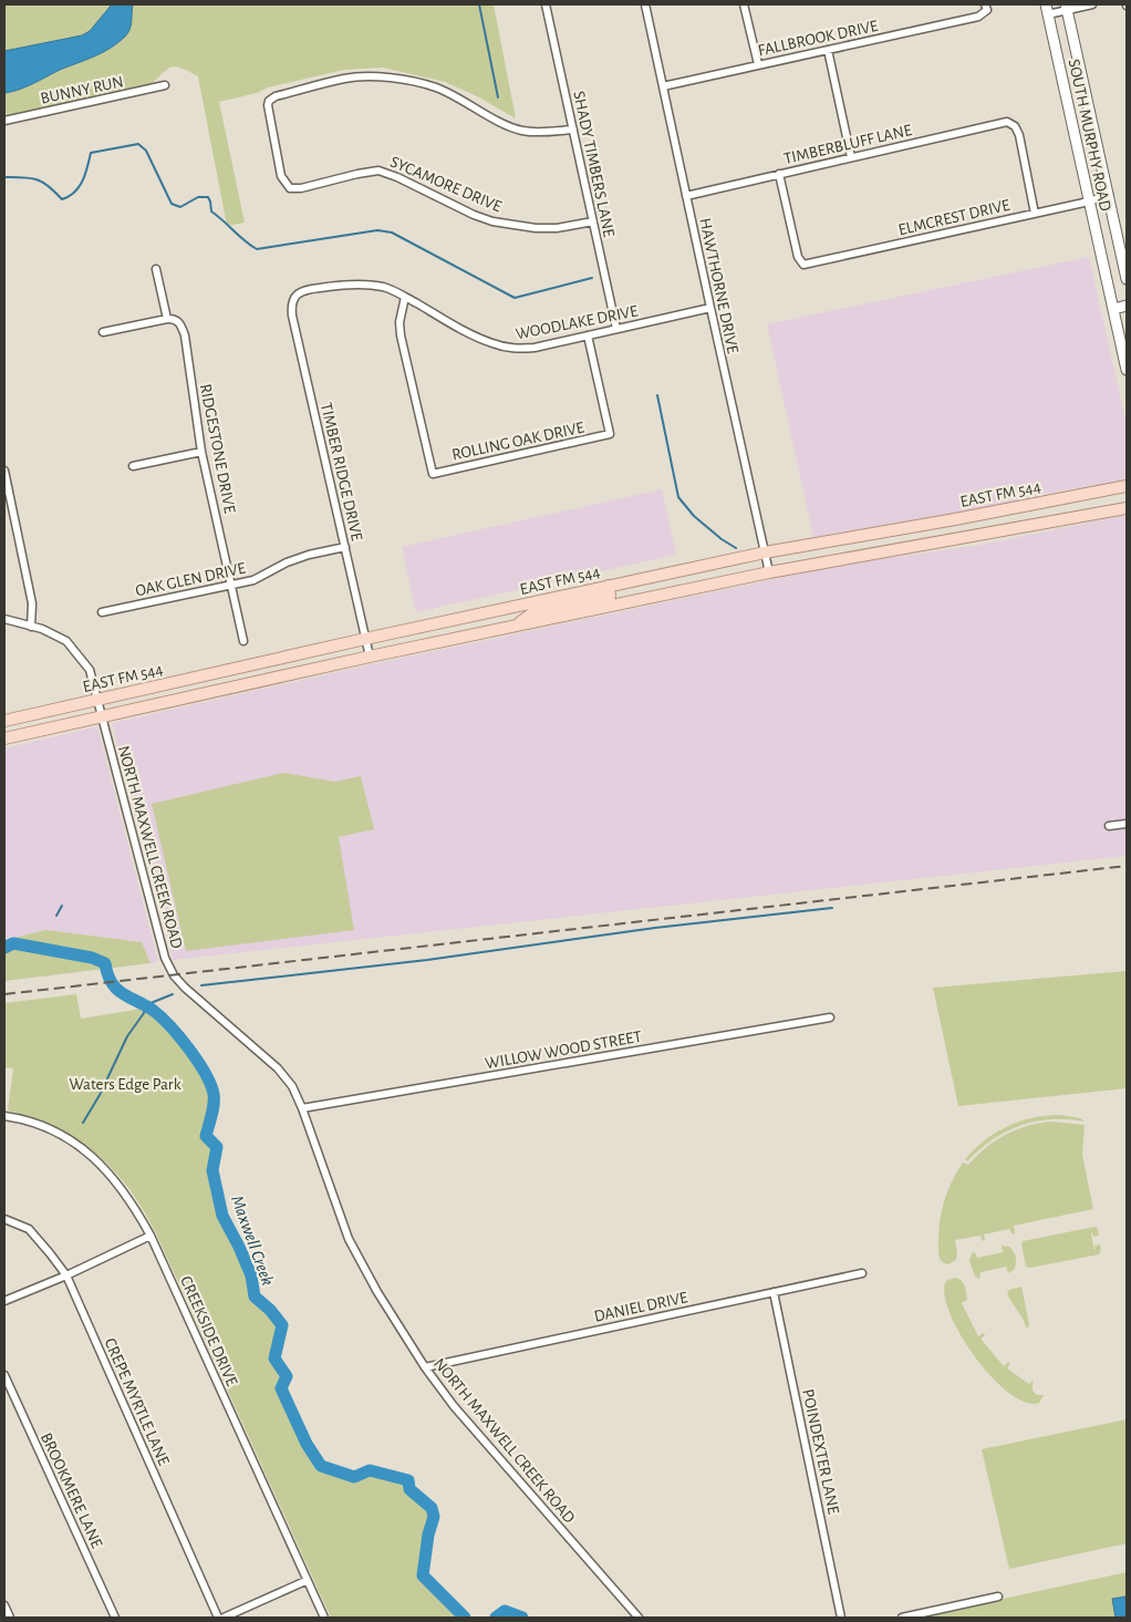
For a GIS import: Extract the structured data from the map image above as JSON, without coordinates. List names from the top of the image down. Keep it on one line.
{"streets":{"main road":["SOUTH MURPHY ROAD","EAST FM 544"],"street":["FALLBROOK DRIVE","BUNNY RUN","TIMBERBLUFF LANE","SHADY TIMBERS LANE","SYCAMORE DRIVE","ELMCREST DRIVE","HAWTHORNE DRIVE","WOODLAKE DRIVE","ROLLING OAK DRIVE","RIDGESTONE DRIVE","TIMBER RIDGE DRIVE","OAK GLEN DRIVE","NORTH MAXWELL CREEK ROAD","WILLOW WOOD STREET","DANIEL DRIVE","CREEKSIDE DRIVE","CREPE MYRTLE LANE","POINDEXTER LANE","BROOKMERE LANE"]},"crossings":[["FALLBROOK DRIVE","HAWTHORNE DRIVE"],["SOUTH MURPHY ROAD","ELMCREST DRIVE"],["TIMBERBLUFF LANE","ELMCREST DRIVE"],["TIMBERBLUFF LANE","HAWTHORNE DRIVE"],["SHADY TIMBERS LANE","SYCAMORE DRIVE"],["SHADY TIMBERS LANE","WOODLAKE DRIVE"],["HAWTHORNE DRIVE","WOODLAKE DRIVE"],["HAWTHORNE DRIVE","EAST FM 544"],["WOODLAKE DRIVE","ROLLING OAK DRIVE"],["WOODLAKE DRIVE","TIMBER RIDGE DRIVE"],["RIDGESTONE DRIVE","OAK GLEN DRIVE"],["TIMBER RIDGE DRIVE","EAST FM 544"],["TIMBER RIDGE DRIVE","OAK GLEN DRIVE"],["EAST FM 544","NORTH MAXWELL CREEK ROAD"],["NORTH MAXWELL CREEK ROAD","WILLOW WOOD STREET"],["NORTH MAXWELL CREEK ROAD","DANIEL DRIVE"],["DANIEL DRIVE","POINDEXTER LANE"]],"water":["Maxwell Creek"],"parks":["Waters Edge Park"]}
